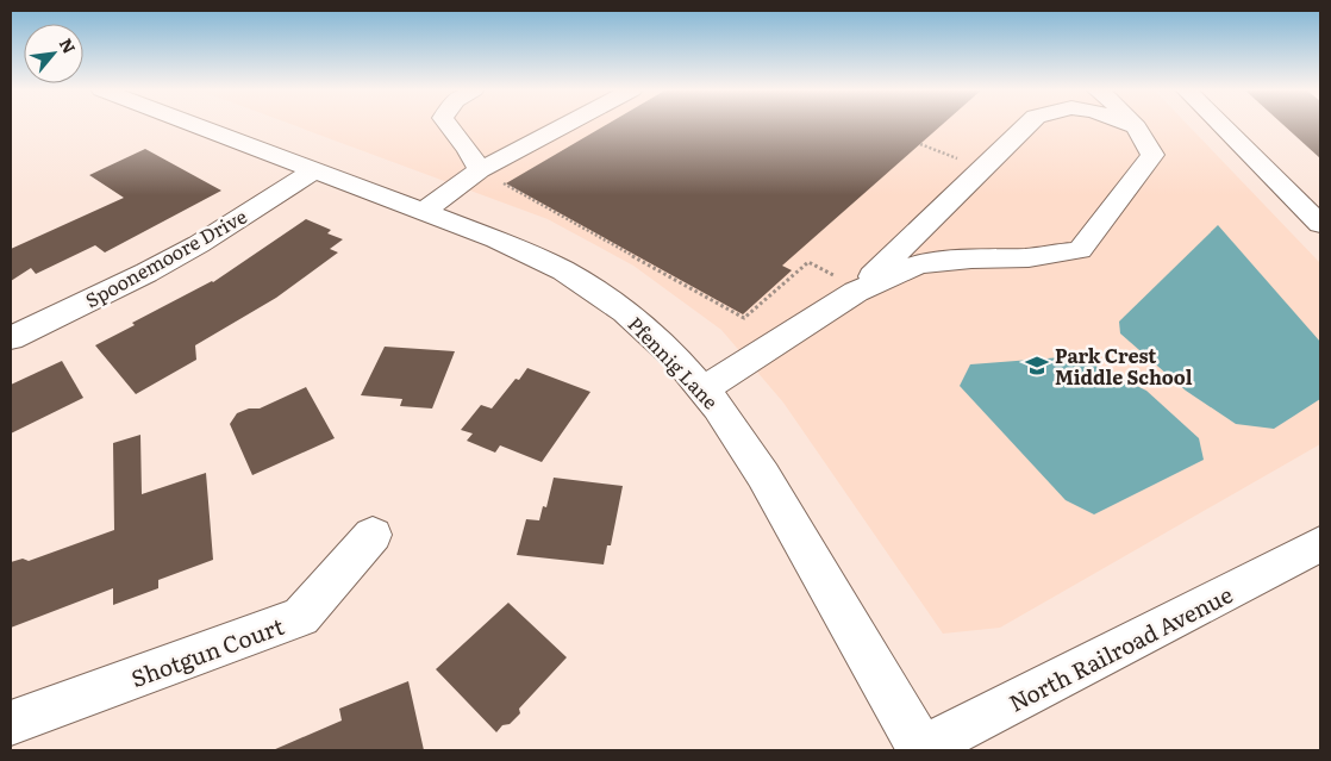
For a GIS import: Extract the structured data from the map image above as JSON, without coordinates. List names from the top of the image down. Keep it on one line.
{"streets":{"street":["Spoonemoore Drive","Pfennig Lane","North Railroad Avenue","Shotgun Court"]},"crossings":[["Spoonemoore Drive","Pfennig Lane"],["Pfennig Lane","North Railroad Avenue"]],"places":{"school or university":["Park Crest Middle School"]},"north":"top right"}
